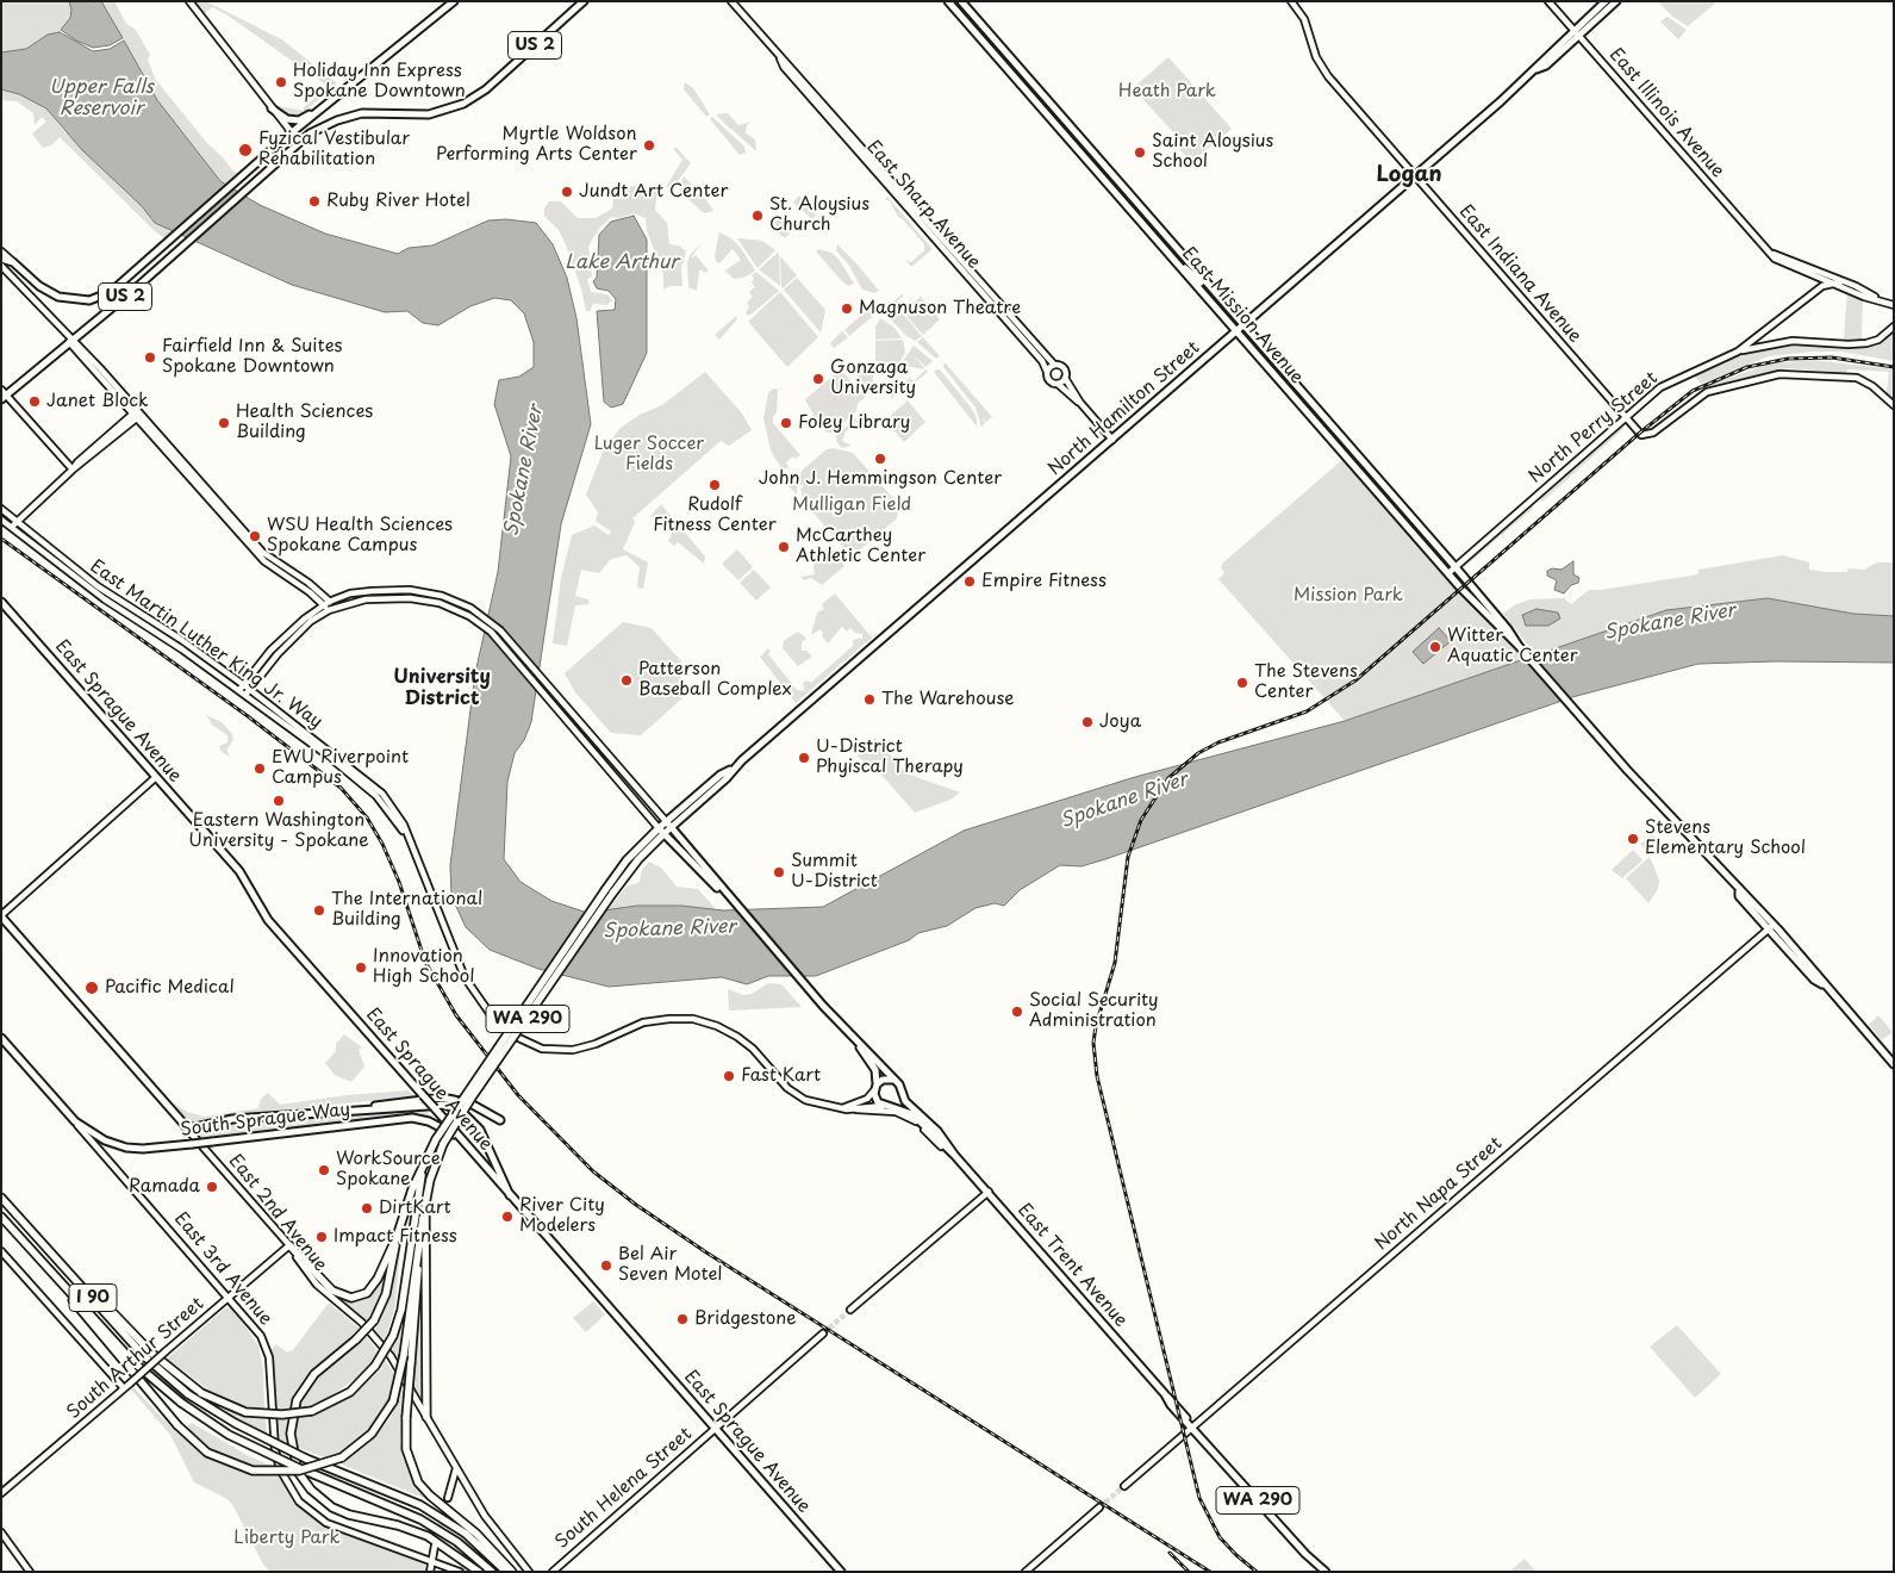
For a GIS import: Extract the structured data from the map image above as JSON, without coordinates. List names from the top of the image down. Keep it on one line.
{"streets":{"highway":["WA 290","I 90"],"main road":["US 2","East Illinois Avenue","East Sharp Avenue","East Indiana Avenue","East Mission Avenue","North Hamilton Street","North Perry Street","East Martin Luther King Jr. Way","East Sprague Avenue","South Sprague Way","North Napa Street","East 2nd Avenue","East Trent Avenue","East 3rd Avenue","South Arthur Street","South Helena Street"]},"crossings":[["East Illinois Avenue","North Hamilton Street"],["East Illinois Avenue","North Perry Street"],["East Indiana Avenue","North Hamilton Street"],["East Indiana Avenue","North Perry Street"],["East Mission Avenue","North Hamilton Street"],["East Mission Avenue","North Perry Street"],["East Mission Avenue","North Napa Street"],["North Hamilton Street","WA 290"],["East Martin Luther King Jr. Way","WA 290"],["East Martin Luther King Jr. Way","East Trent Avenue"],["East Sprague Avenue","South Sprague Way"],["East Sprague Avenue","South Helena Street"],["WA 290","East Trent Avenue"],["South Sprague Way","East 2nd Avenue"],["South Sprague Way","East 3rd Avenue"],["North Napa Street","East Trent Avenue"],["East 2nd Avenue","South Arthur Street"],["East 3rd Avenue","South Arthur Street"]],"districts":["Logan","University District"],"water":["Upper Falls Reservoir","Lake Arthur","Spokane River"],"parks":["Heath Park","Luger Soccer Fields","Mulligan Field","Mission Park","Liberty Park"],"places":["Holiday Inn Express Spokane Downtown","Myrtle Woldson Performing Arts Center","Fyzical Vestibular Rehabilitation","Saint Aloysius School","Jundt Art Center","Ruby River Hotel","St. Aloysius Church","Magnuson Theatre","Fairfield Inn & Suites Spokane Downtown","Gonzaga University","Janet Block","Health Sciences Building","Foley Library","John J. Hemmingson Center","Rudolf Fitness Center","WSU Health Sciences Spokane Campus","McCarthey Athletic Center","Empire Fitness","Witter Aquatic Center","Patterson Baseball Complex","The Stevens Center","The Warehouse","Joya","U-District Phyiscal Therapy","EWU Riverpoint Campus","Eastern Washington University - Spokane","Stevens Elementary School","Summit U-District","The International Building","Innovation High School","Pacific Medical","Social Security Administration","Fast Kart","WorkSource Spokane","Ramada","DirtKart","River City Modelers","Impact Fitness","Bel Air Seven Motel","Bridgestone"]}
